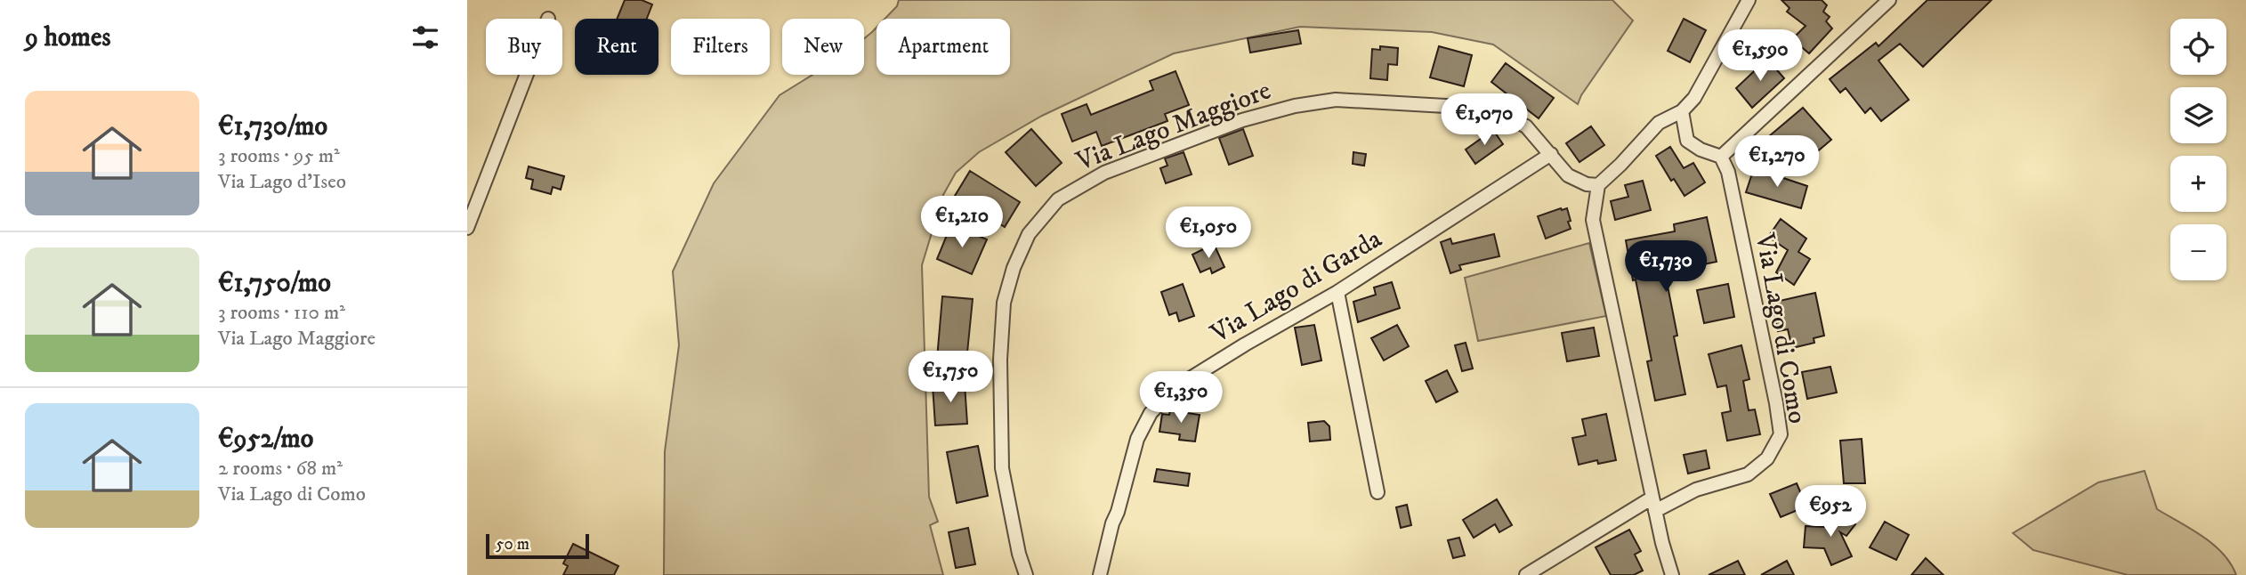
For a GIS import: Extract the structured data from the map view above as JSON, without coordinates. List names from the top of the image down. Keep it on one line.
{"streets":{"street":["Via Lago Maggiore","Via Lago di Garda","Via Lago di Como"]},"crossings":[["Via Lago Maggiore","Via Lago di Garda"]],"scale_bar":"50 m","page":{"heading":"9 homes","map_buttons":["+","−"],"chip":["Buy","Rent","Filters","New","Apartment"],"price":["€1,590","€1,070","€1,270","€1,210","€1,050","€1,730","€1,750","€1,350","€952"],"list":[{"name":"€1,730/mo","note":"3 rooms · 95 m² · Via Lago d'Iseo"},{"name":"€1,750/mo","note":"3 rooms · 110 m² · Via Lago Maggiore"},{"name":"€952/mo","note":"2 rooms · 68 m² · Via Lago di Como"}],"scale":"50 m"}}
